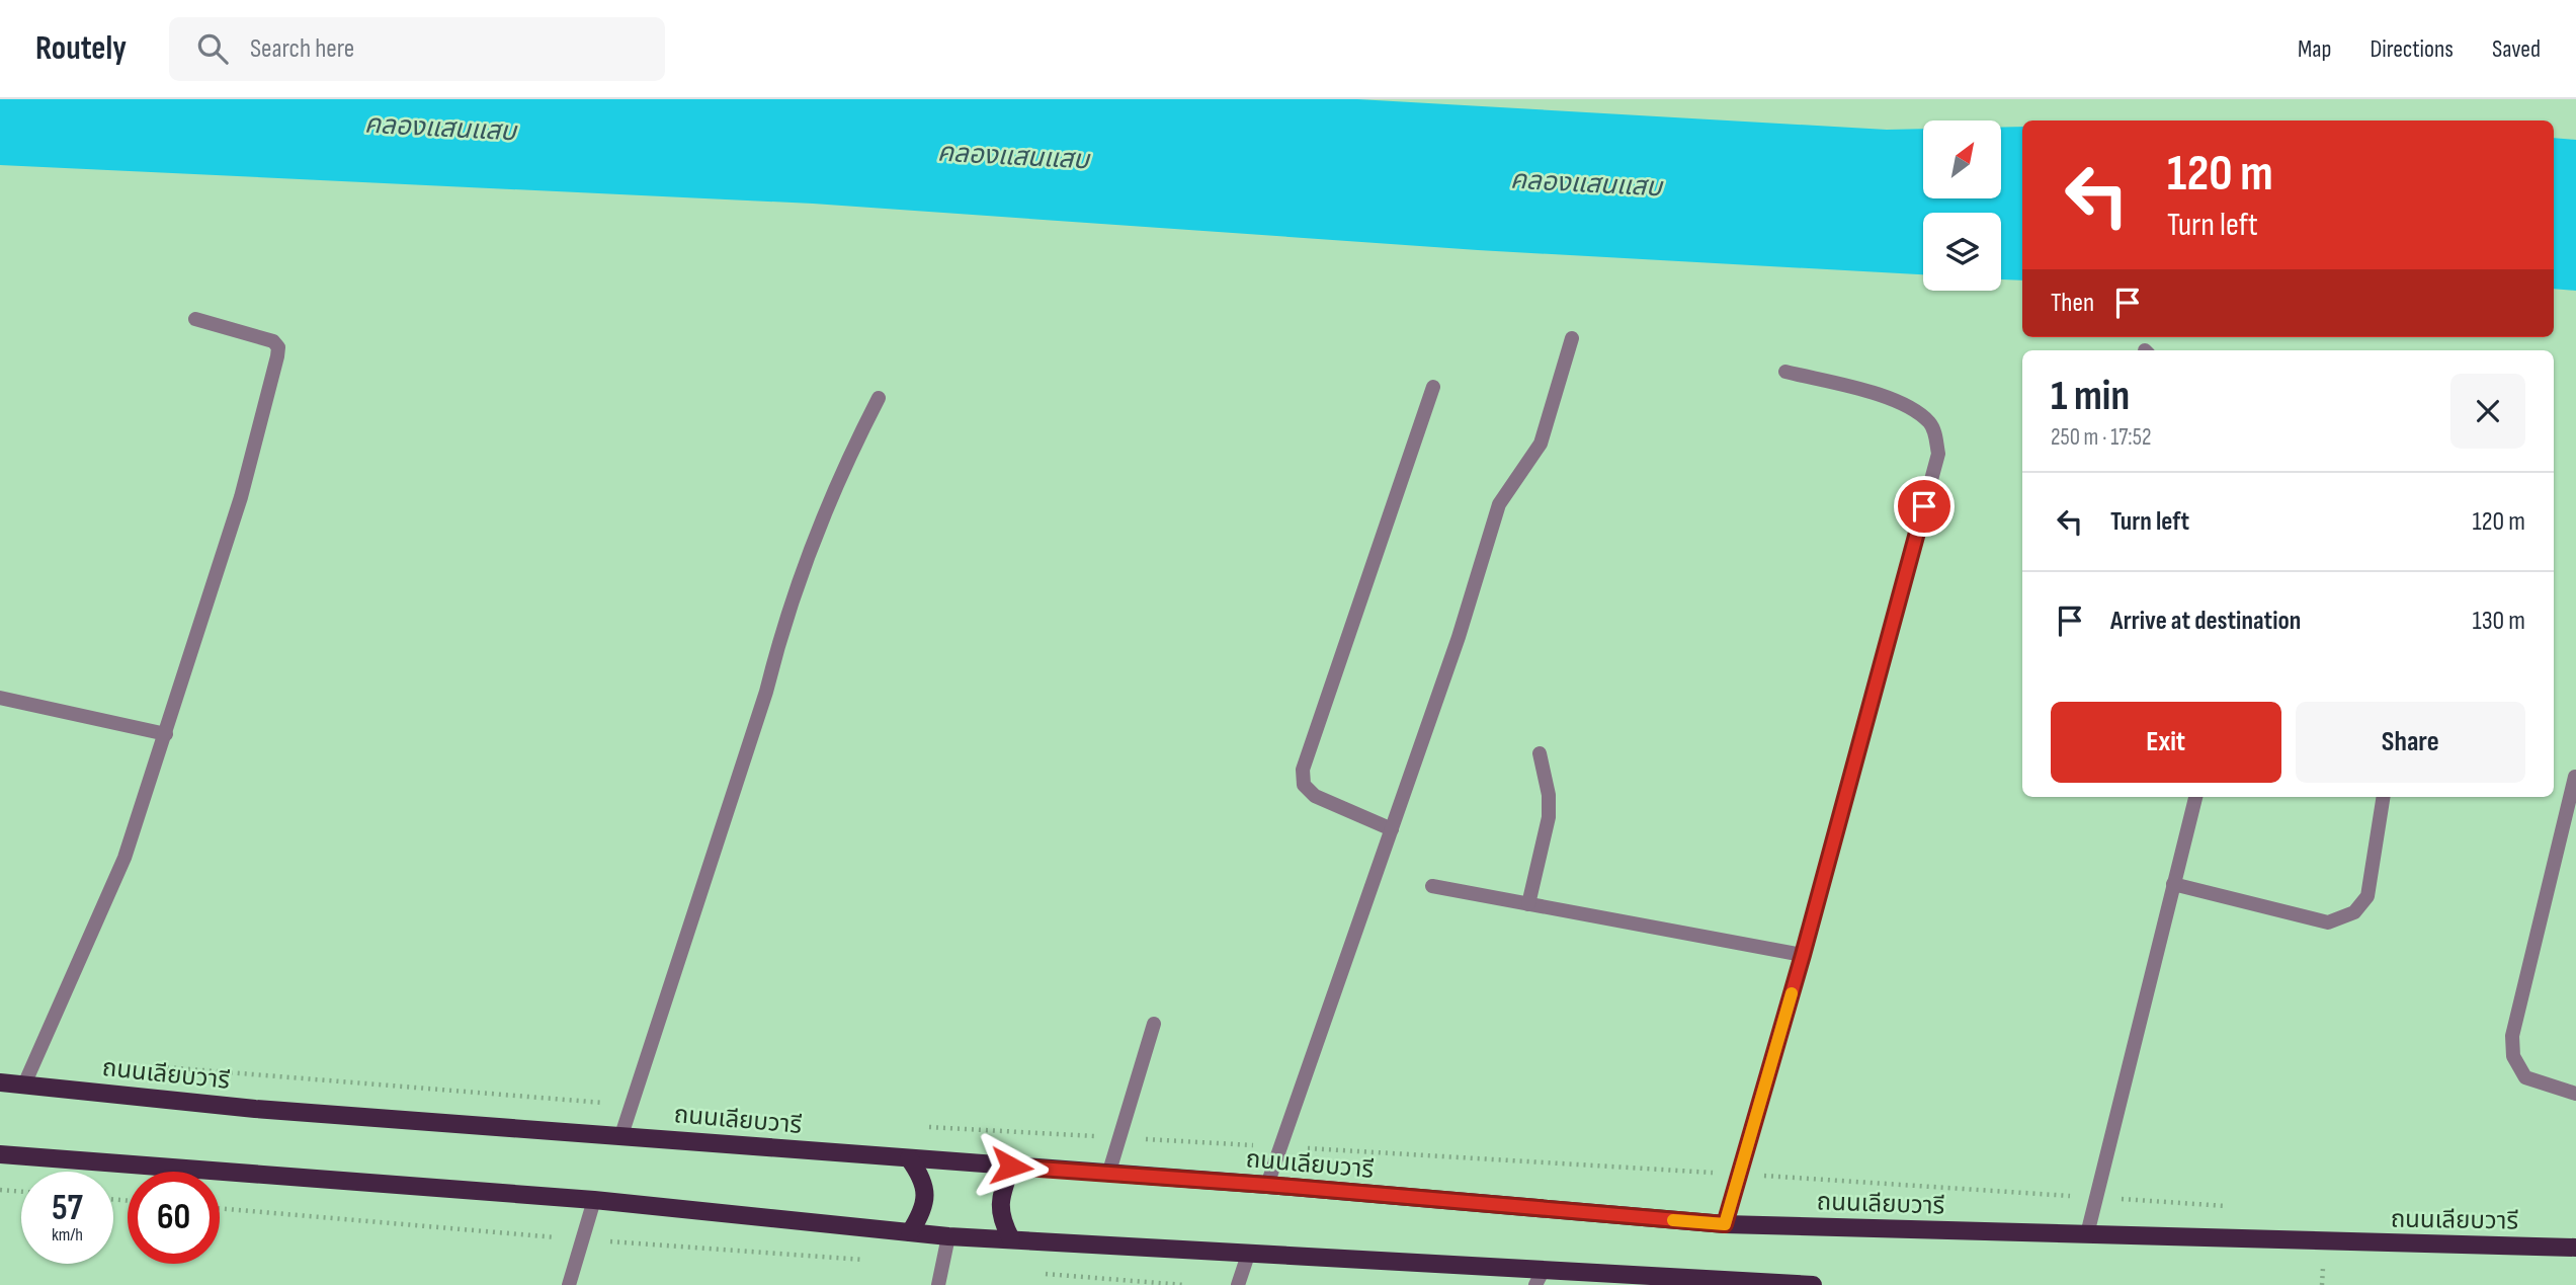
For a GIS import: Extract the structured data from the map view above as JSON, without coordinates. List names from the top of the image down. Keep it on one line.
{"streets":{"main road":["ถนนเลียบวารี"]},"water":["คลองแสนแสบ"],"north":"top right","page":{"header":"Routely","search":"Search here","nav":["Map","Directions","Saved"],"turn":["120 m","Turn left"],"then":"Then","heading":["1 min","250 m · 17:52"],"list":[{"name":"Turn left","value":"120 m"},{"name":"Arrive at destination","value":"130 m"}],"buttons":["Exit","Share"],"speed":"57 km/h","limit":"60"}}
